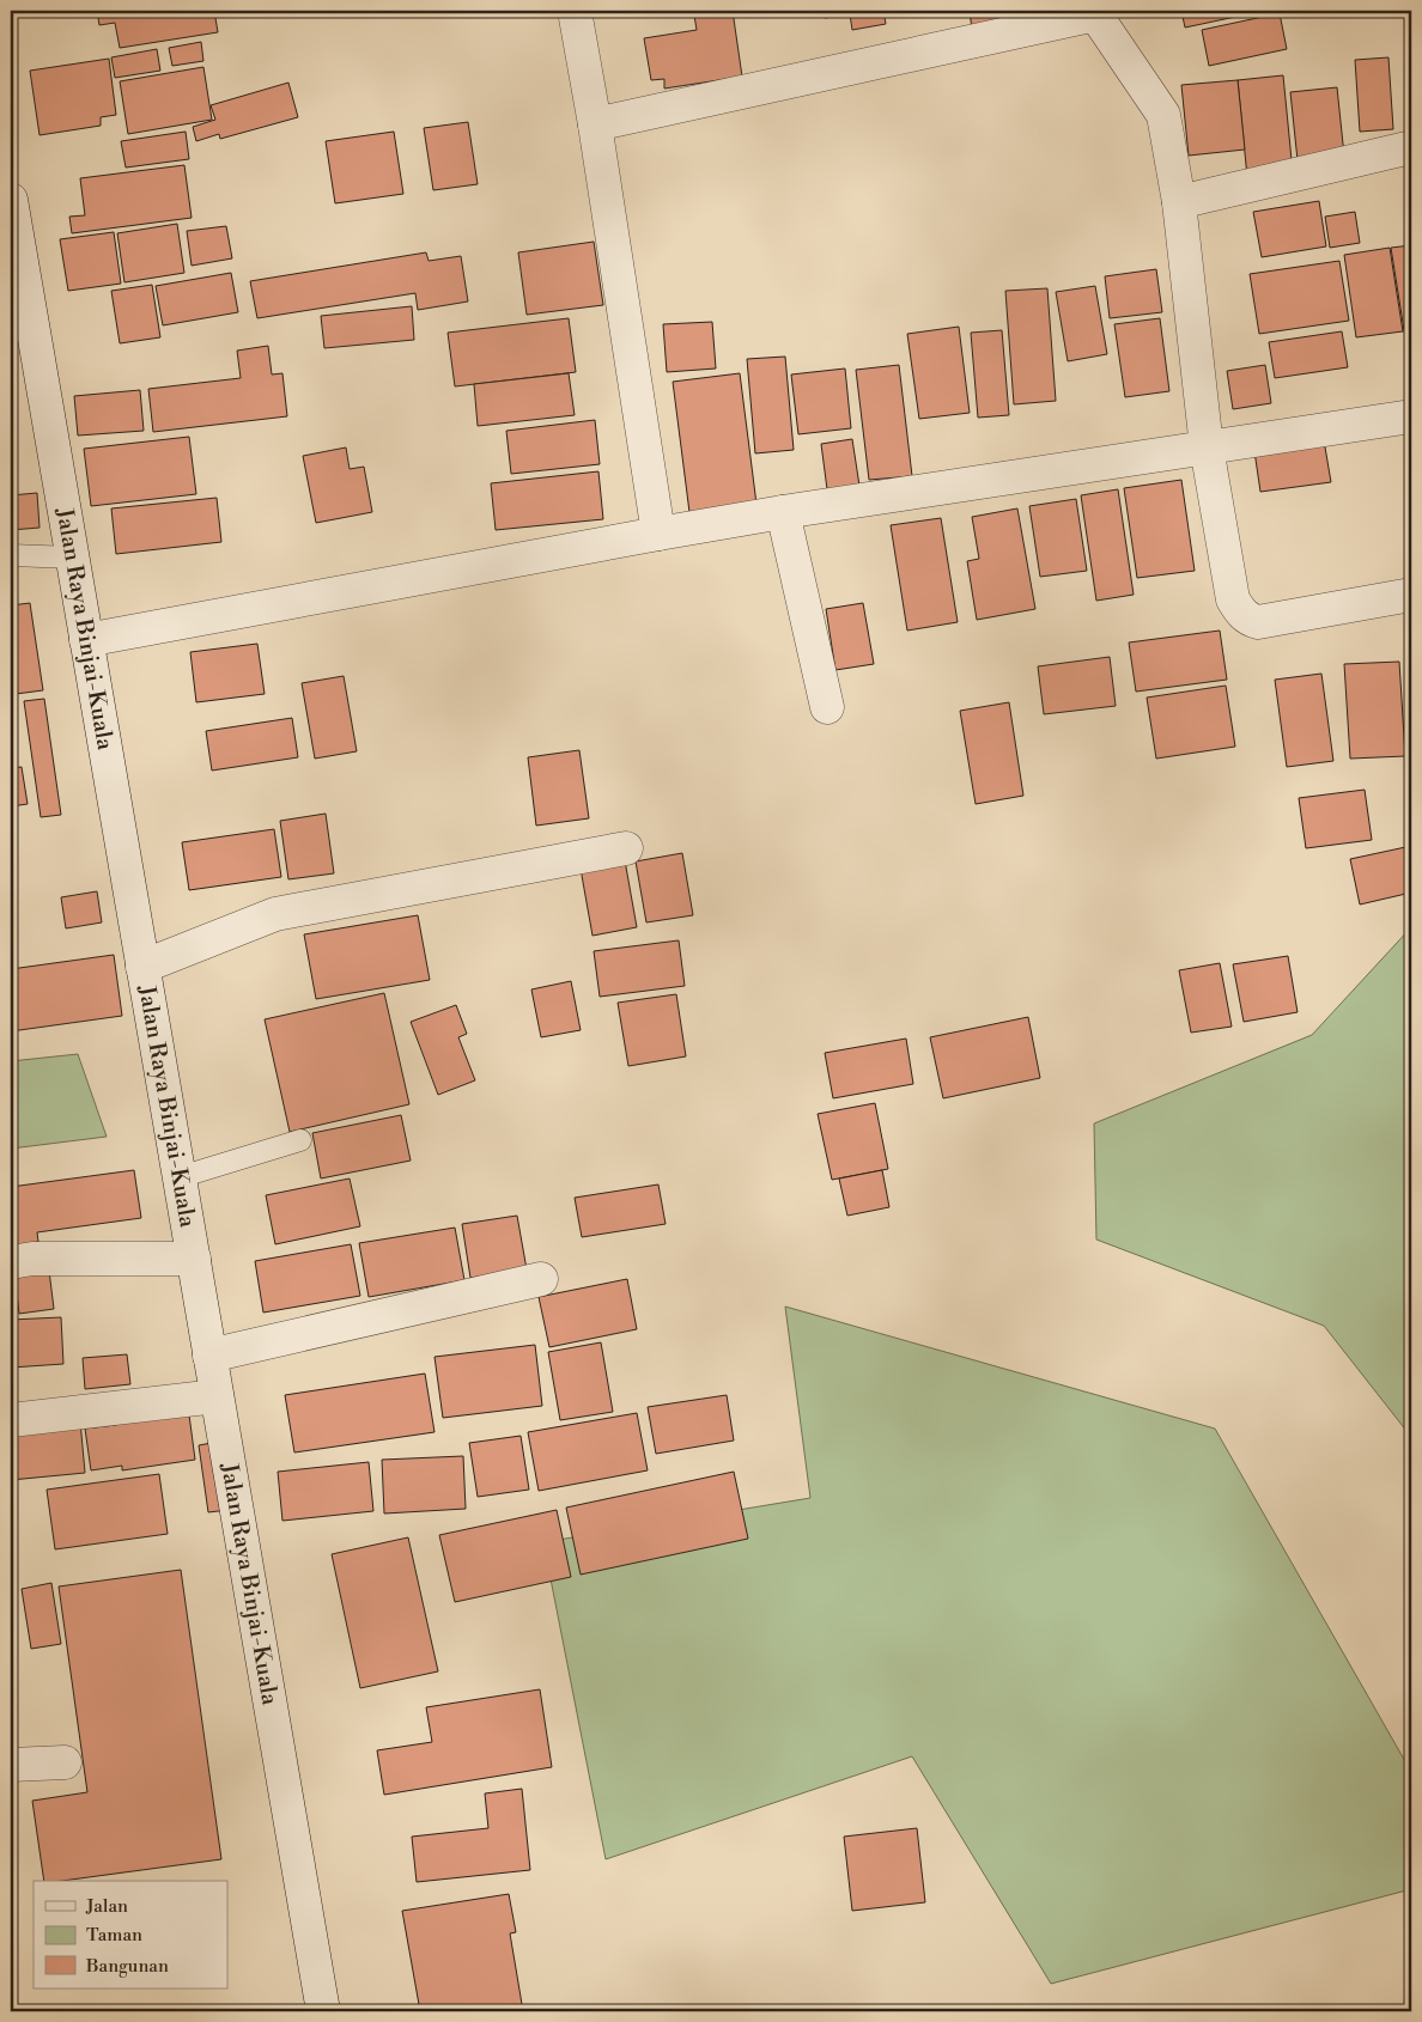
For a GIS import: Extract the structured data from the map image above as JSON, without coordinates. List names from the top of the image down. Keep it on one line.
{"streets":{"street":["Jalan Raya Binjai-Kuala"]},"legend":["Jalan","Taman","Bangunan"]}
